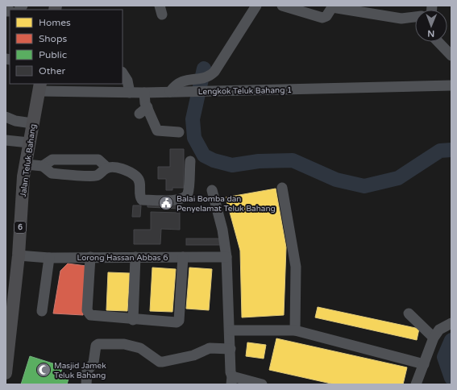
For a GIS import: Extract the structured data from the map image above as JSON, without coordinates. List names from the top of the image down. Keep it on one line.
{"streets":{"main road":["Jalan Teluk Bahang","6"],"street":["Lengkok Teluk Bahang 1","Lorong Hassan Abbas 6"]},"crossings":[["Lengkok Teluk Bahang 1","Jalan Teluk Bahang"],["Jalan Teluk Bahang","Lorong Hassan Abbas 6"]],"places":{"public building":["Balai Bomba dan Penyelamat Teluk Bahang"],"mosque":["Masjid Jamek Teluk Bahang"]},"legend":["Homes","Shops","Public","Other"],"north":"bottom"}
